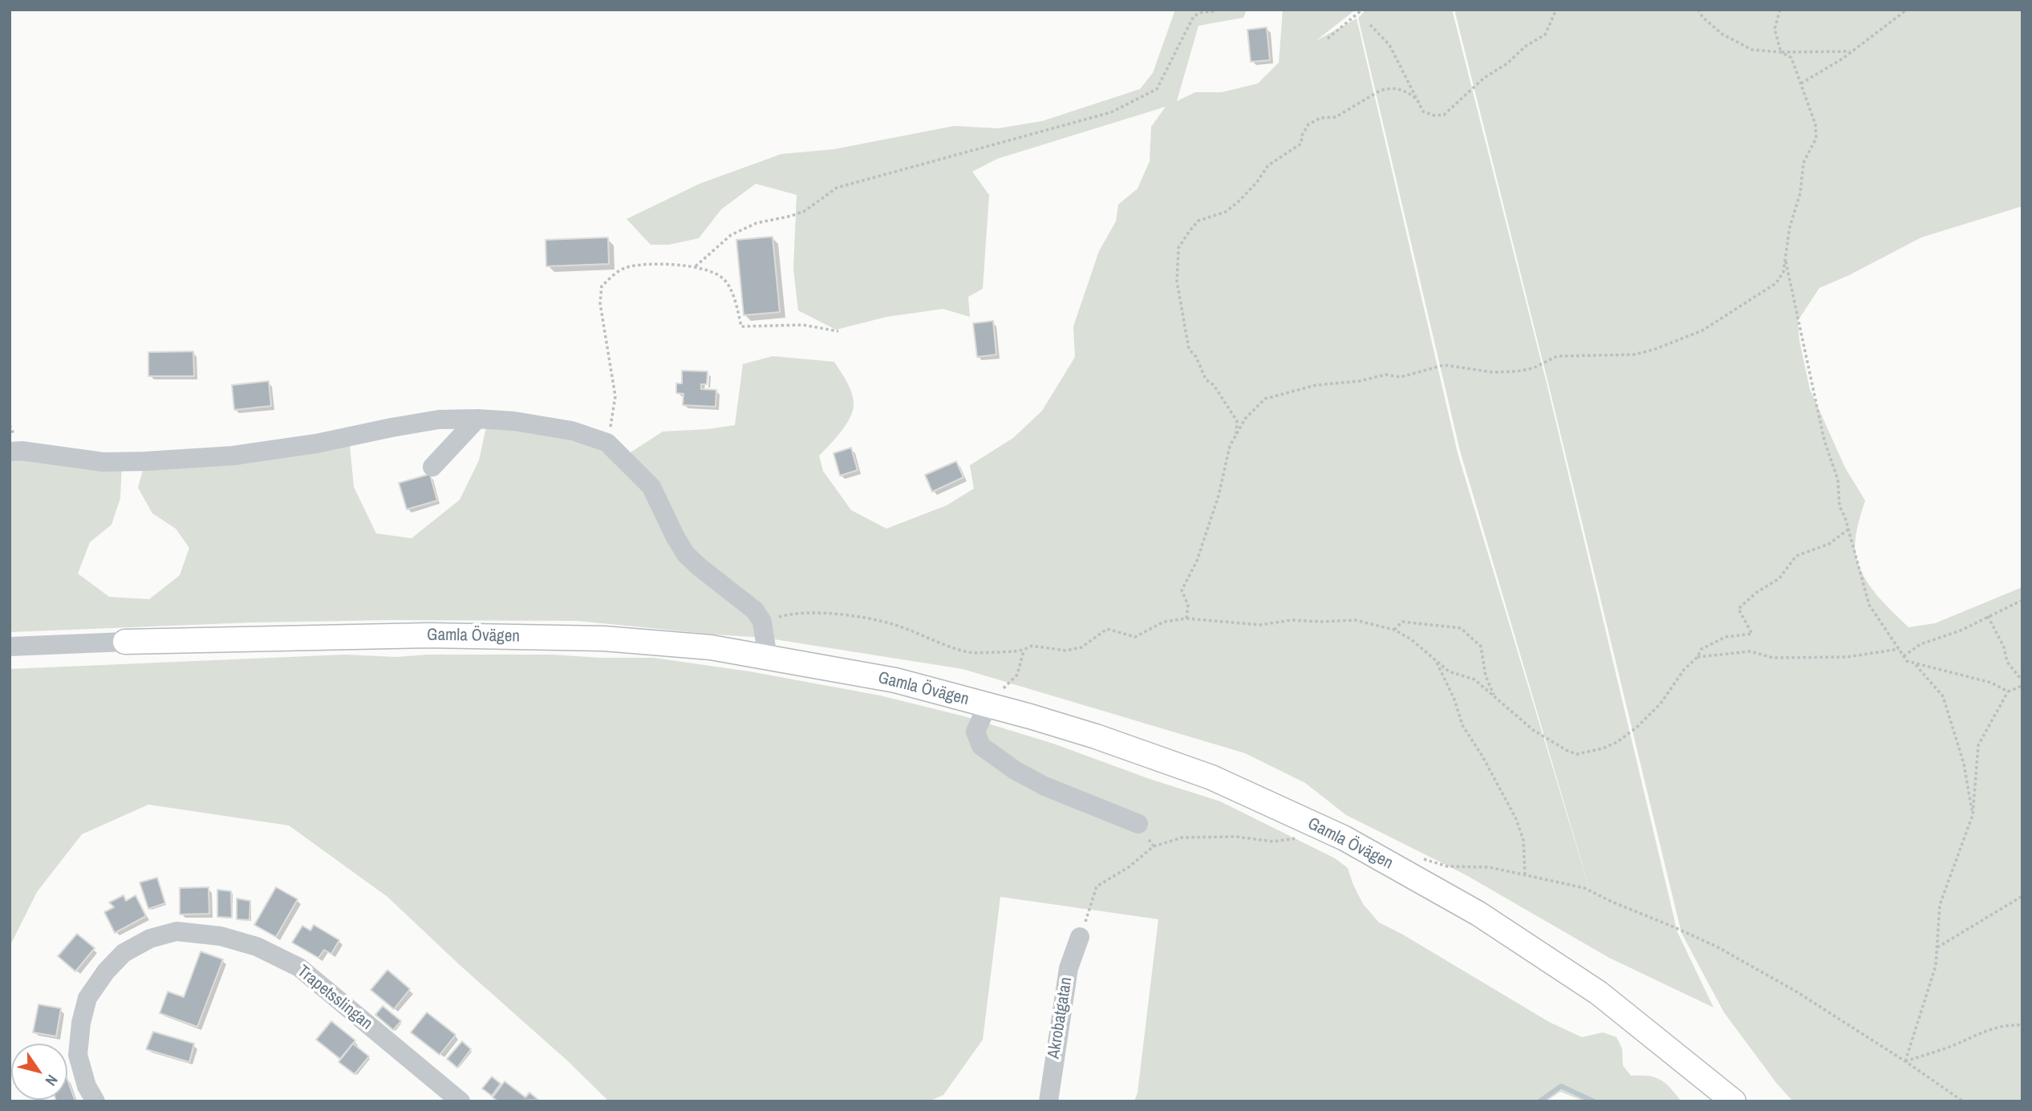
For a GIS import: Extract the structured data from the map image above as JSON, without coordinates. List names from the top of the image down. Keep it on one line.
{"streets":{"main road":["Gamla Övägen"],"street":["Trapetsslingan","Akrobatgatan"]},"north":"bottom right"}
